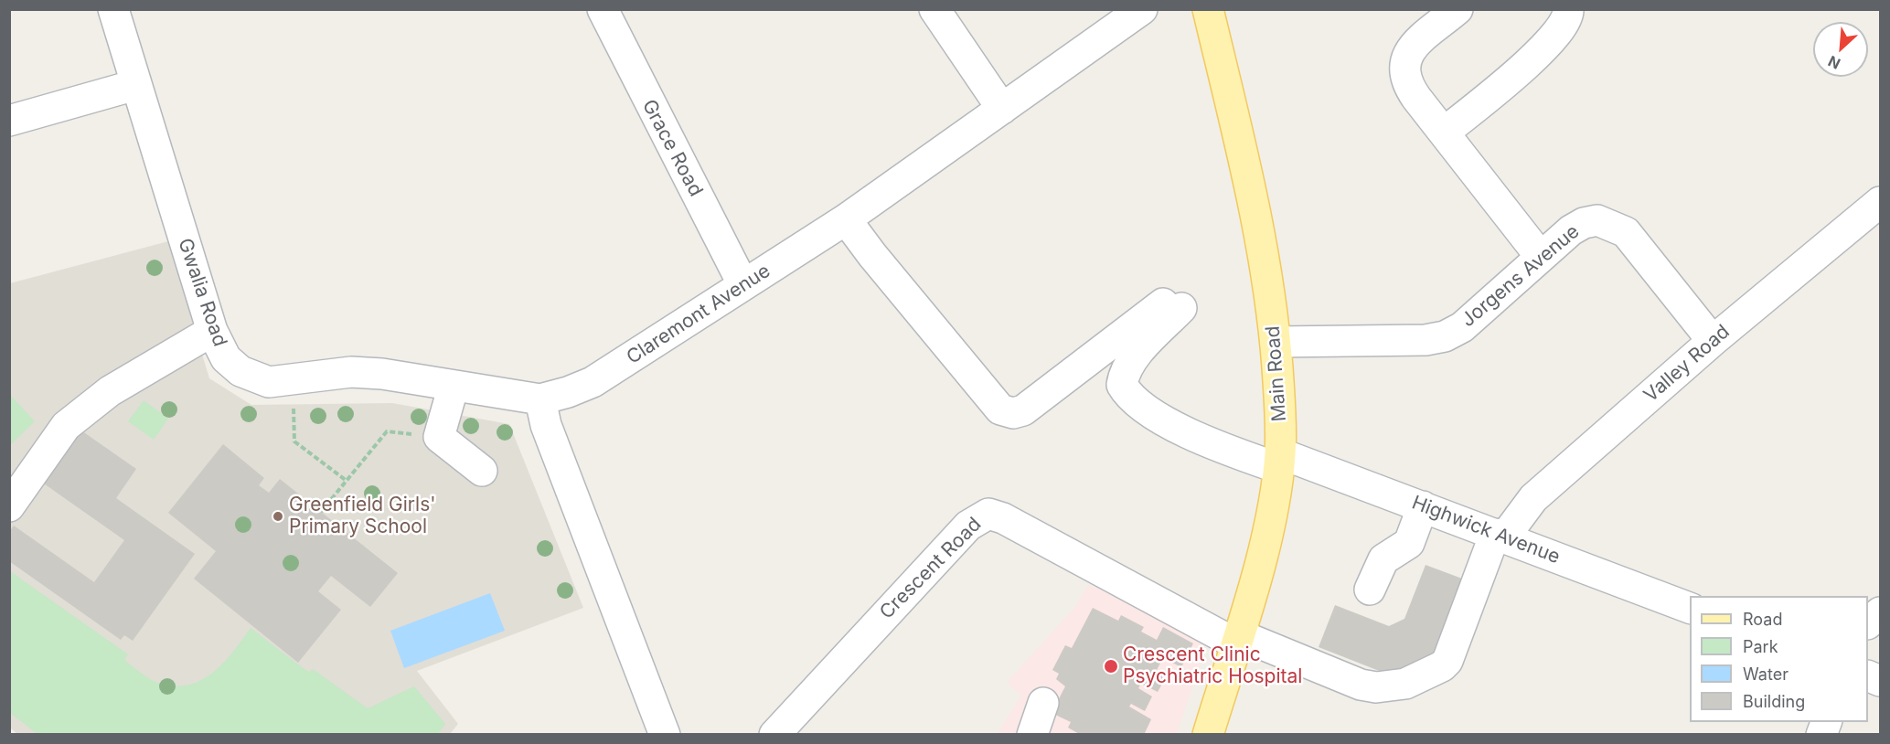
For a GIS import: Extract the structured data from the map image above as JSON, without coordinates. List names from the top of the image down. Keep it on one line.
{"streets":{"main road":["Main Road"],"street":["Grace Road","Jorgens Avenue","Gwalia Road","Claremont Avenue","Valley Road","Highwick Avenue","Crescent Road"]},"crossings":[["Grace Road","Claremont Avenue"],["Jorgens Avenue","Valley Road"],["Jorgens Avenue","Main Road"],["Gwalia Road","Claremont Avenue"],["Claremont Avenue","Highwick Avenue"],["Valley Road","Main Road"],["Valley Road","Highwick Avenue"],["Valley Road","Crescent Road"],["Main Road","Highwick Avenue"],["Main Road","Crescent Road"]],"places":["Greenfield Girls' Primary School","Crescent Clinic Psychiatric Hospital"],"legend":["Road","Park","Water","Building"],"north":"bottom left"}
